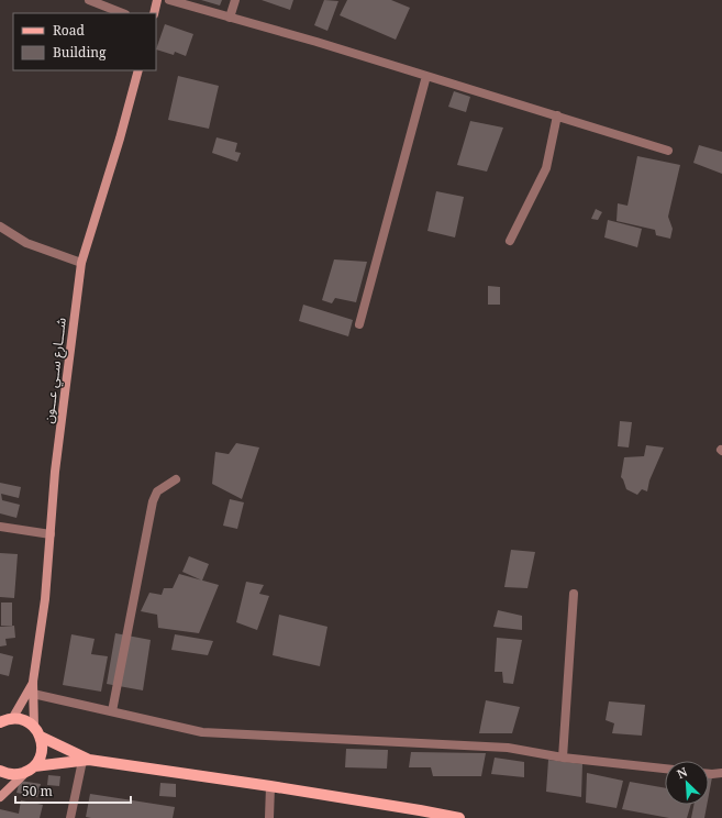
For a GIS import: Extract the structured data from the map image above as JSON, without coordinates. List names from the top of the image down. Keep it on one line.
{"streets":{"street":["شــــارع ســي عـــون"]},"legend":["Road","Building"],"scale_bar":"50 m","north":"top left"}
